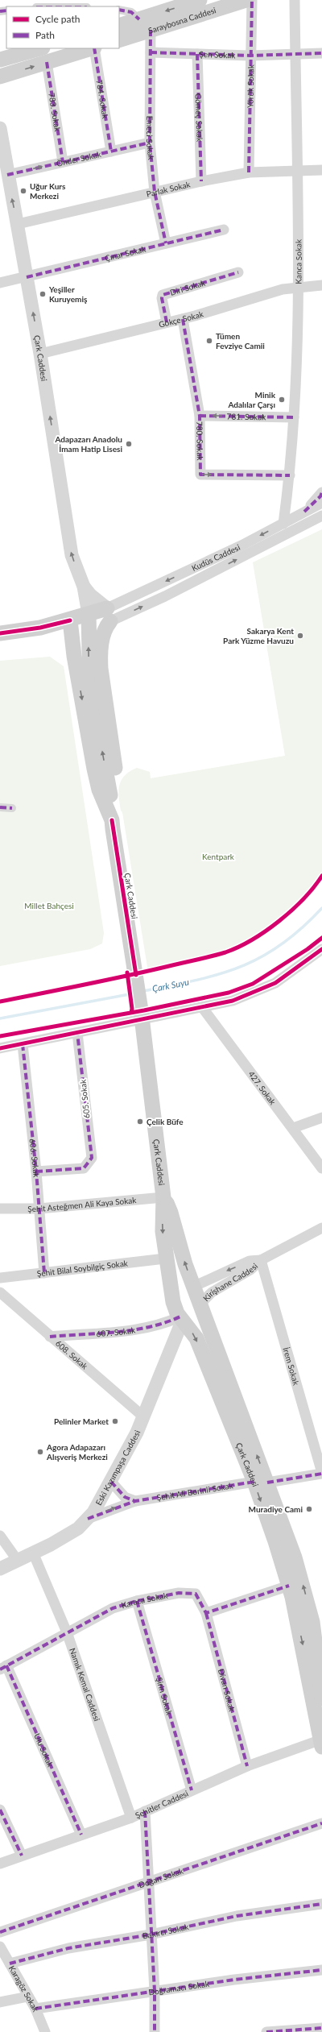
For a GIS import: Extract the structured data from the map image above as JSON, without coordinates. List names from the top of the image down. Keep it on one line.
{"streets":{"main road":["Saraybosna Caddesi","Çark Caddesi"],"street":["Şen Sokak","Yörük Sokak","784. Sokak","783. Sokak","Gömeç Sokak","Emeci Sokak","Önder Sokak","Parlak Sokak","Çınar Sokak","Kanca Sokak","Diri Sokak","Gökçe Sokak","781. Sokak","780. Sokak","Kudüs Caddesi","427. Sokak","605. Sokak","606. Sokak","Şehit Asteğmen Ali Kaya Sokak","Şehit Bilal Soybilgiç Sokak","Kirişhane Caddesi","607. Sokak","608. Sokak","İrem Sokak","Eski Kazımpaşa Caddesi","Şehit Ali Borinli Sokak","Karaca Sokak","Namık Kemal Caddesi","Divan Sokak","Şirin Sokak","Ulu Sokak","Şehitler Caddesi","Doğan Sokak","Bakırcı Sokak","Doğramacı Sokak","Karagöz Sokak"]},"crossings":[["Saraybosna Caddesi","Emeci Sokak"],["Şen Sokak","Yörük Sokak"],["Şen Sokak","Gömeç Sokak"],["Şen Sokak","Emeci Sokak"],["Şen Sokak","Kanca Sokak"],["Yörük Sokak","Parlak Sokak"],["784. Sokak","Önder Sokak"],["783. Sokak","Önder Sokak"],["Gömeç Sokak","Parlak Sokak"],["Emeci Sokak","Önder Sokak"],["Emeci Sokak","Parlak Sokak"],["Emeci Sokak","Çınar Sokak"],["Önder Sokak","Çark Caddesi"],["Parlak Sokak","Kanca Sokak"],["Parlak Sokak","Çark Caddesi"],["Çınar Sokak","Çark Caddesi"],["Kanca Sokak","Gökçe Sokak"],["Kanca Sokak","781. Sokak"],["Kanca Sokak","780. Sokak"],["Kanca Sokak","Kudüs Caddesi"],["Diri Sokak","Gökçe Sokak"],["Gökçe Sokak","Çark Caddesi"],["Gökçe Sokak","780. Sokak"],["Çark Caddesi","Şehit Asteğmen Ali Kaya Sokak"],["Çark Caddesi","Şehit Bilal Soybilgiç Sokak"],["Çark Caddesi","Kirişhane Caddesi"],["Çark Caddesi","607. Sokak"],["Çark Caddesi","Eski Kazımpaşa Caddesi"],["Çark Caddesi","Şehit Ali Borinli Sokak"],["Çark Caddesi","Şehitler Caddesi"],["781. Sokak","780. Sokak"],["605. Sokak","606. Sokak"],["606. Sokak","Şehit Asteğmen Ali Kaya Sokak"],["606. Sokak","Şehit Bilal Soybilgiç Sokak"],["Kirişhane Caddesi","607. Sokak"],["Kirişhane Caddesi","İrem Sokak"],["Kirişhane Caddesi","Eski Kazımpaşa Caddesi"],["607. Sokak","608. Sokak"],["607. Sokak","Eski Kazımpaşa Caddesi"],["608. Sokak","Eski Kazımpaşa Caddesi"],["İrem Sokak","Şehit Ali Borinli Sokak"],["Eski Kazımpaşa Caddesi","Şehit Ali Borinli Sokak"],["Eski Kazımpaşa Caddesi","Namık Kemal Caddesi"],["Karaca Sokak","Namık Kemal Caddesi"],["Karaca Sokak","Divan Sokak"],["Karaca Sokak","Şirin Sokak"],["Karaca Sokak","Ulu Sokak"],["Namık Kemal Caddesi","Şehitler Caddesi"],["Divan Sokak","Şehitler Caddesi"],["Şirin Sokak","Şehitler Caddesi"],["Ulu Sokak","Şehitler Caddesi"],["Bakırcı Sokak","Karagöz Sokak"],["Doğramacı Sokak","Karagöz Sokak"]],"one_way":["Önder Sokak","781. Sokak"],"water":["Çark Suyu"],"parks":["Kentpark","Millet Bahçesi"],"places":["Uğur Kurs Merkezi","Yeşiller Kuruyemiş","Tümen Fevziye Camii","Minik Adalılar Çarşı","Adapazarı Anadolu İmam Hatip Lisesi","Sakarya Kent Park Yüzme Havuzu","Çelik Büfe","Pelinler Market","Agora Adapazarı Alışveriş Merkezi","Muradiye Cami"],"legend":["Cycle path","Path"]}
